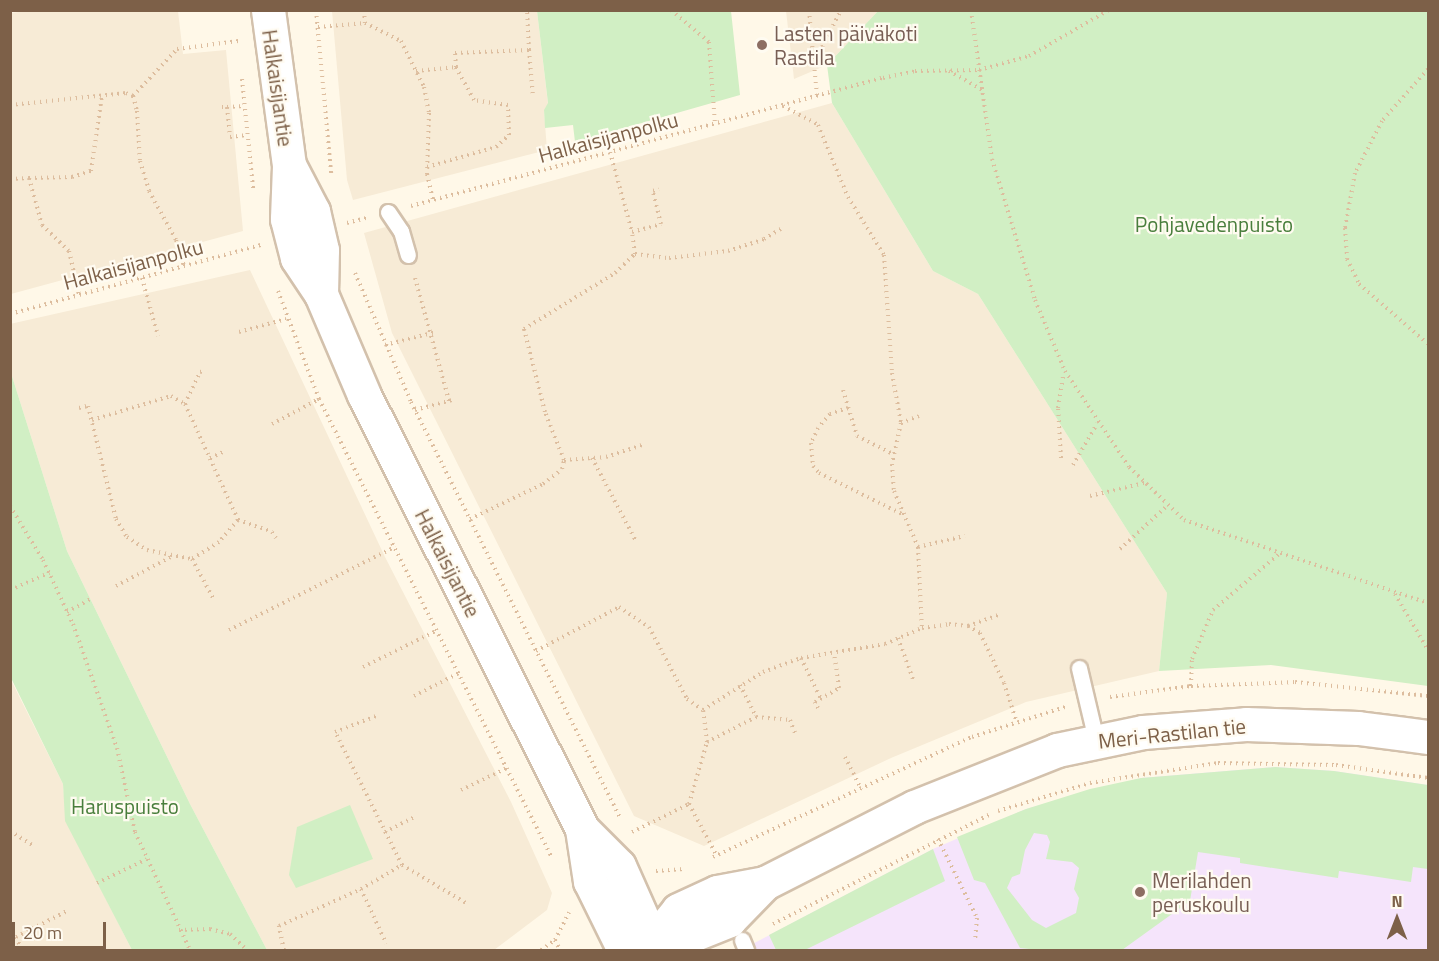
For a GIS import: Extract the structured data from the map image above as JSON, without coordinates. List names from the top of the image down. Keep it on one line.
{"streets":{"street":["Halkaisijantie","Meri-Rastilan tie"],"path":["Halkaisijanpolku"]},"crossings":[["Halkaisijantie","Meri-Rastilan tie"]],"parks":["Pohjavedenpuisto","Haruspuisto"],"places":["Lasten päiväkoti Rastila","Merilahden peruskoulu"],"scale_bar":"20 m","north":"top"}
